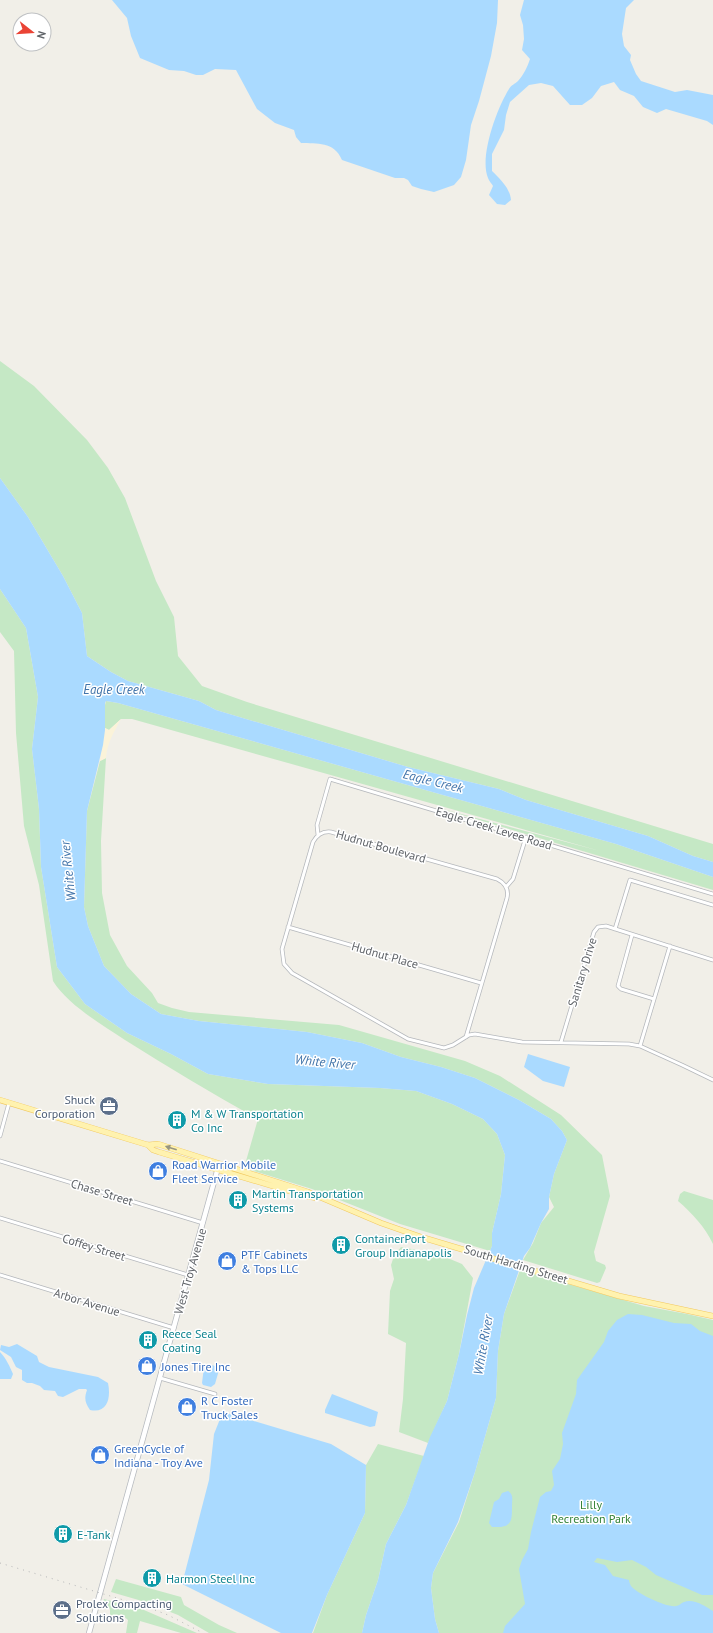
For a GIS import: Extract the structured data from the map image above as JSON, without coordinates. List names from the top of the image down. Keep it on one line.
{"streets":{"main road":["South Harding Street","West Troy Avenue"],"street":["Eagle Creek Levee Road","Hudnut Boulevard","Hudnut Place","Sanitary Drive","Chase Street","Coffey Street","Arbor Avenue"]},"crossings":[["Eagle Creek Levee Road","Hudnut Boulevard"],["Hudnut Boulevard","Hudnut Place"],["Chase Street","West Troy Avenue"],["Coffey Street","West Troy Avenue"],["West Troy Avenue","Arbor Avenue"]],"water":["Eagle Creek","White River"],"parks":["Lilly Recreation Park"],"places":{"office":["Shuck Corporation","Prolex Compacting Solutions"],"building":["M & W Transportation Co Inc","Martin Transportation Systems","ContainerPort Group Indianapolis","Reece Seal Coating","E-Tank","Harmon Steel Inc"],"shop":["Road Warrior Mobile Fleet Service","PTF Cabinets & Tops LLC","Jones Tire Inc","R C Foster Truck Sales","GreenCycle of Indiana - Troy Ave"]},"north":"right"}
